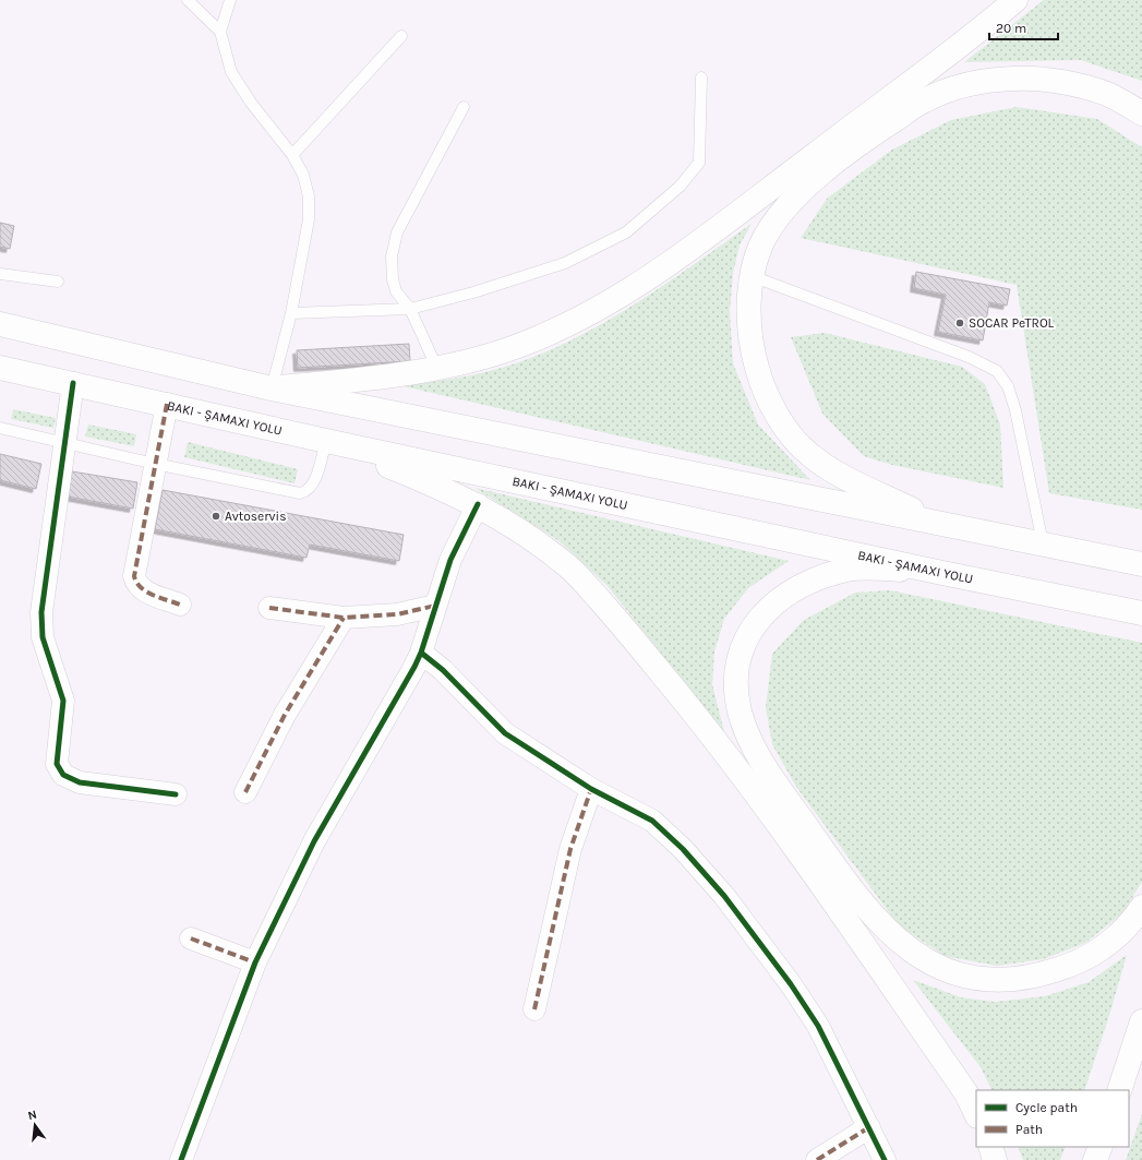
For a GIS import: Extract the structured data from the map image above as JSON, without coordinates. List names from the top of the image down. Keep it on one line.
{"places":["SOCAR PeTROL","Avtoservis"],"legend":["Cycle path","Path"],"scale_bar":"20 m","north":"top"}
